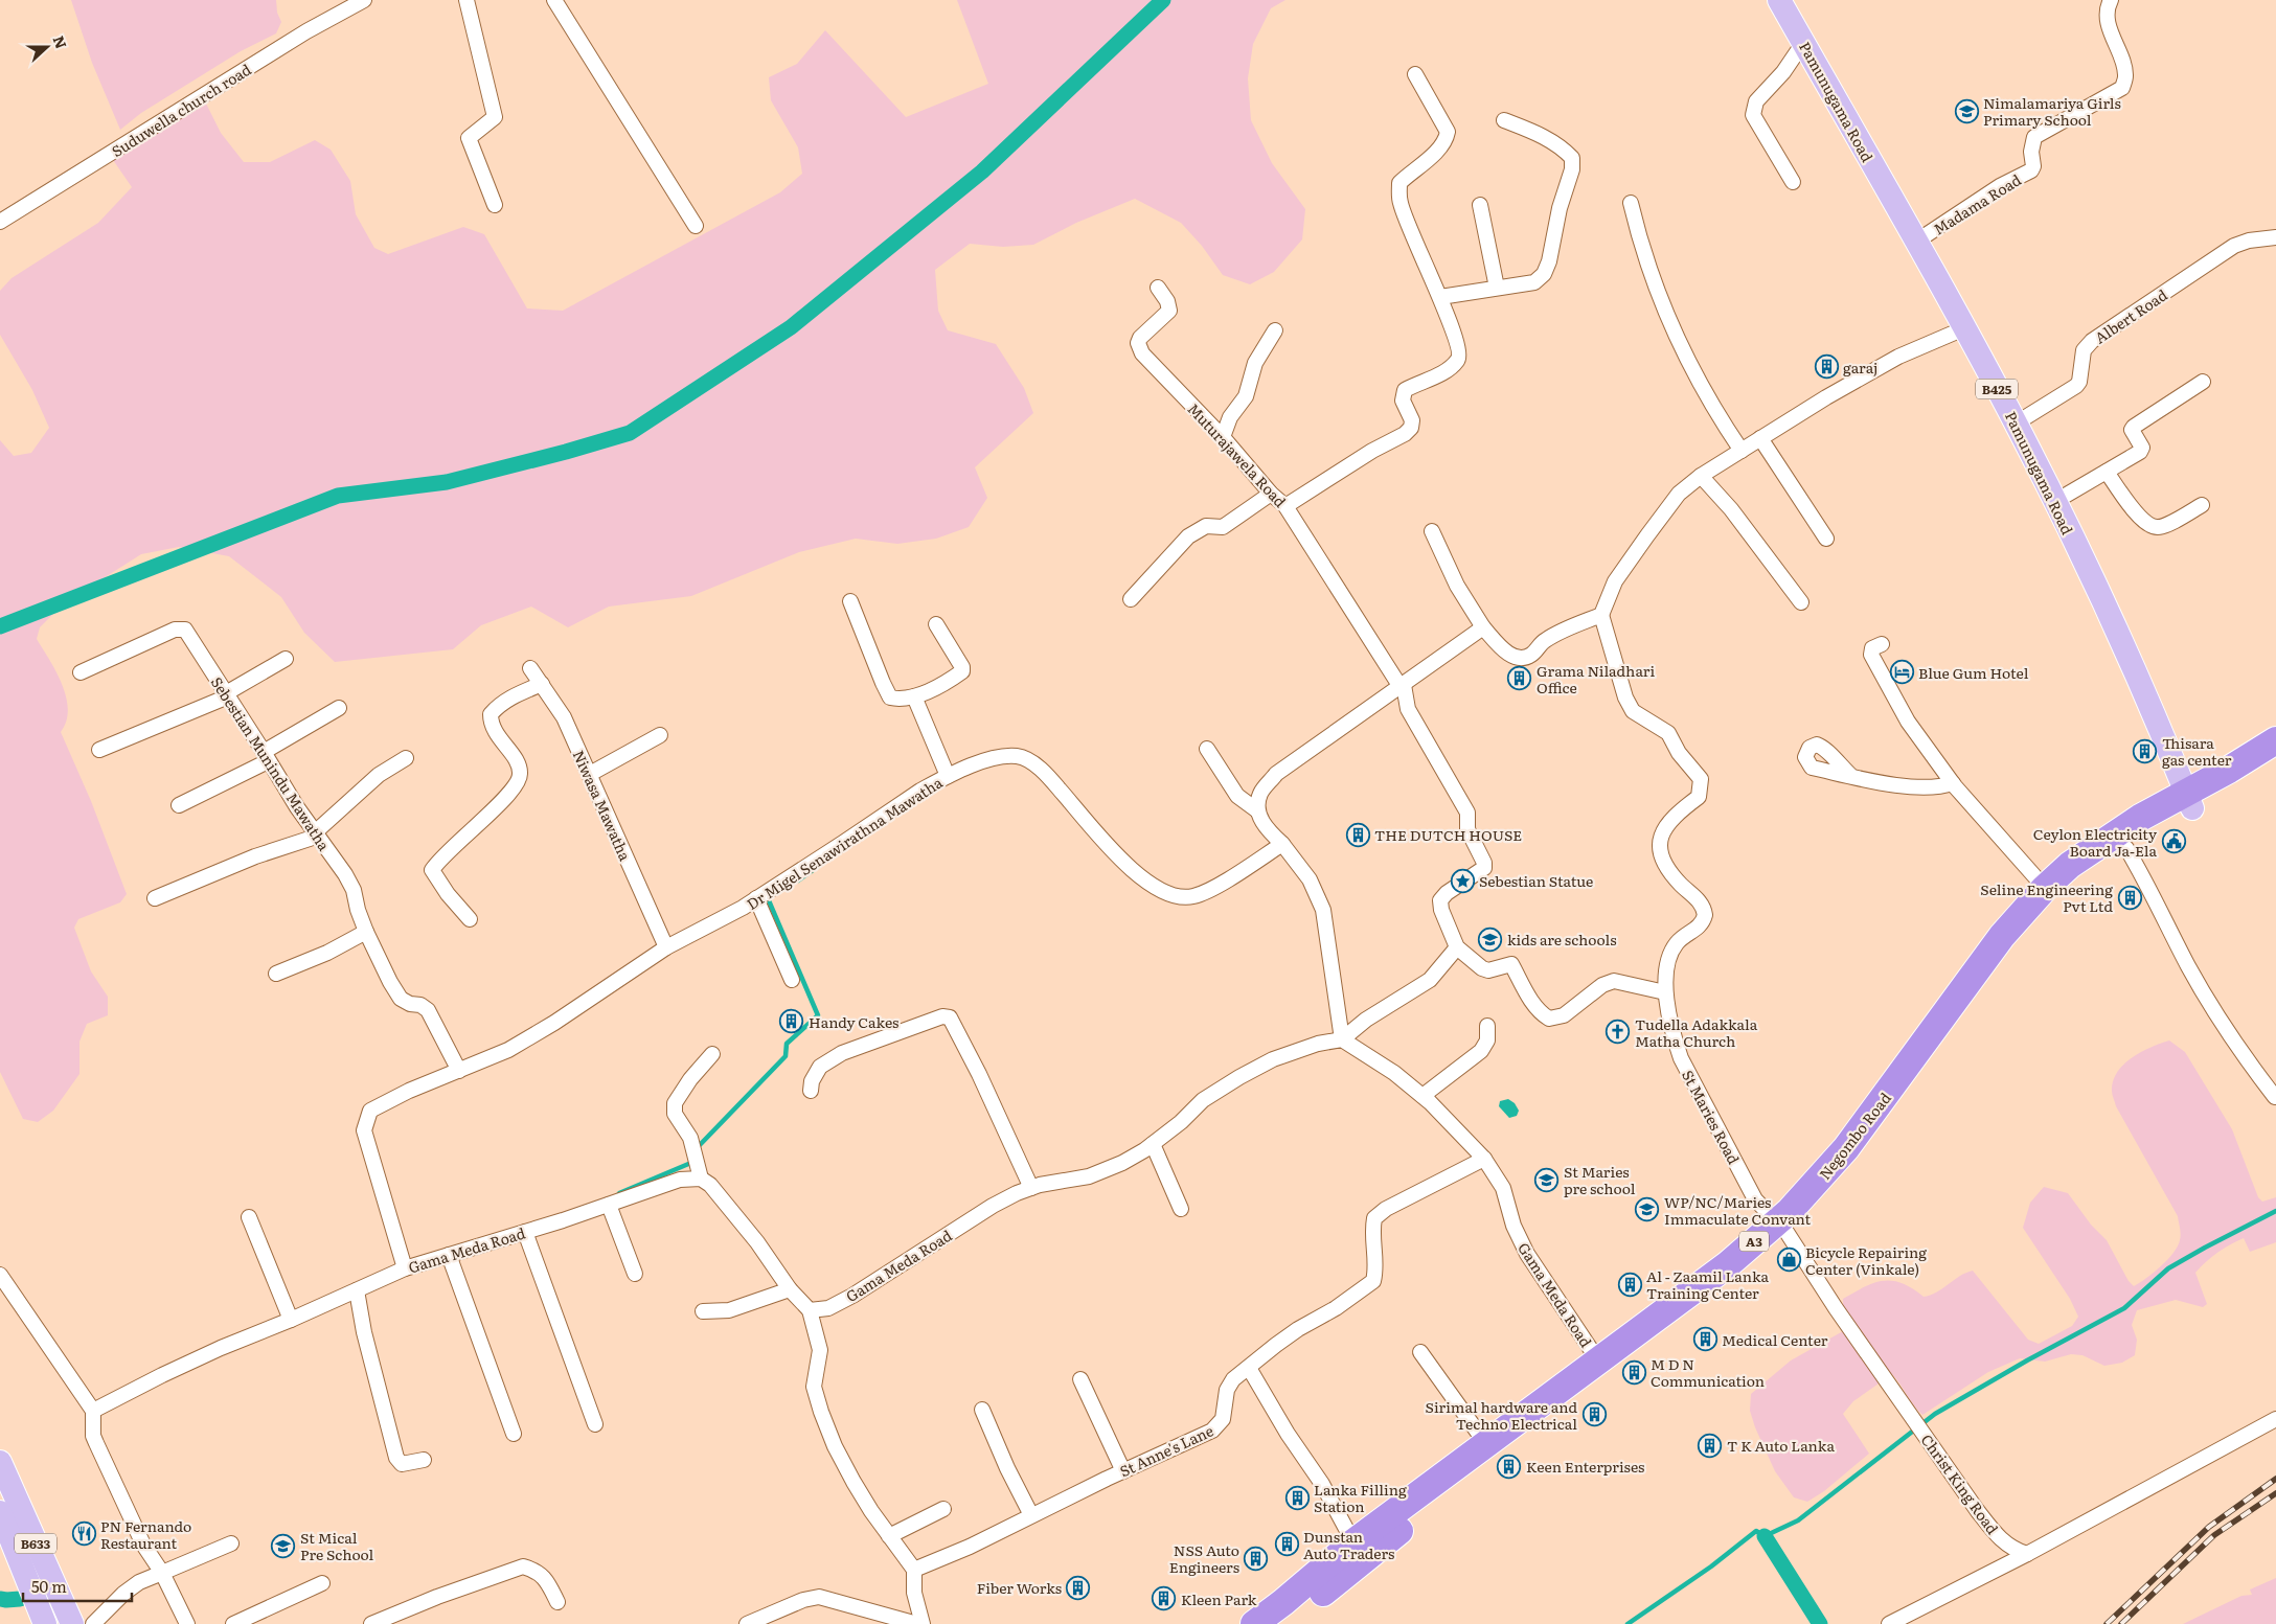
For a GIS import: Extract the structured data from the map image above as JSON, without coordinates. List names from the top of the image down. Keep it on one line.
{"streets":{"highway":["Negombo Road","A3"],"main road":["Pamunugama Road","B425","B633"],"street":["Suduwella church road","Madama Road","Albert Road","Muturajawela Road","Sebestian Munindu Mawatha","Niwasa Mawatha","Dr Migel Senawirathna Mawatha","St Maries Road","Gama Meda Road","St Anne's Lane","Christ King Road"]},"crossings":[["Pamunugama Road","Madama Road"],["Pamunugama Road","Albert Road"],["Pamunugama Road","Negombo Road"],["Sebestian Munindu Mawatha","Dr Migel Senawirathna Mawatha"],["Niwasa Mawatha","Dr Migel Senawirathna Mawatha"],["Dr Migel Senawirathna Mawatha","Gama Meda Road"],["St Maries Road","Negombo Road"],["St Maries Road","Christ King Road"],["Negombo Road","Gama Meda Road"],["Negombo Road","Christ King Road"],["Gama Meda Road","St Anne's Lane"]],"places":{"school or university":["Nimalamariya Girls Primary School","kids are schools","St Maries pre school","WP/NC/Maries Immaculate Convant","St Mical Pre School"],"building":["garaj","Grama Niladhari Office","Thisara gas center","THE DUTCH HOUSE","Seline Engineering Pvt Ltd","Handy Cakes","Al - Zaamil Lanka Training Center","Medical Center","M D N Communication","Sirimal hardware and Techno Electrical","T K Auto Lanka","Keen Enterprises","Lanka Filling Station","Dunstan Auto Traders","NSS Auto Engineers","Fiber Works","Kleen Park"],"hotel":["Blue Gum Hotel"],"public building":["Ceylon Electricity Board Ja-Ela"],"place":["Sebestian Statue"],"church":["Tudella Adakkala Matha Church"],"shop":["Bicycle Repairing Center (Vinkale)"],"restaurant":["PN Fernando Restaurant"]},"scale_bar":"50 m","north":"right"}
